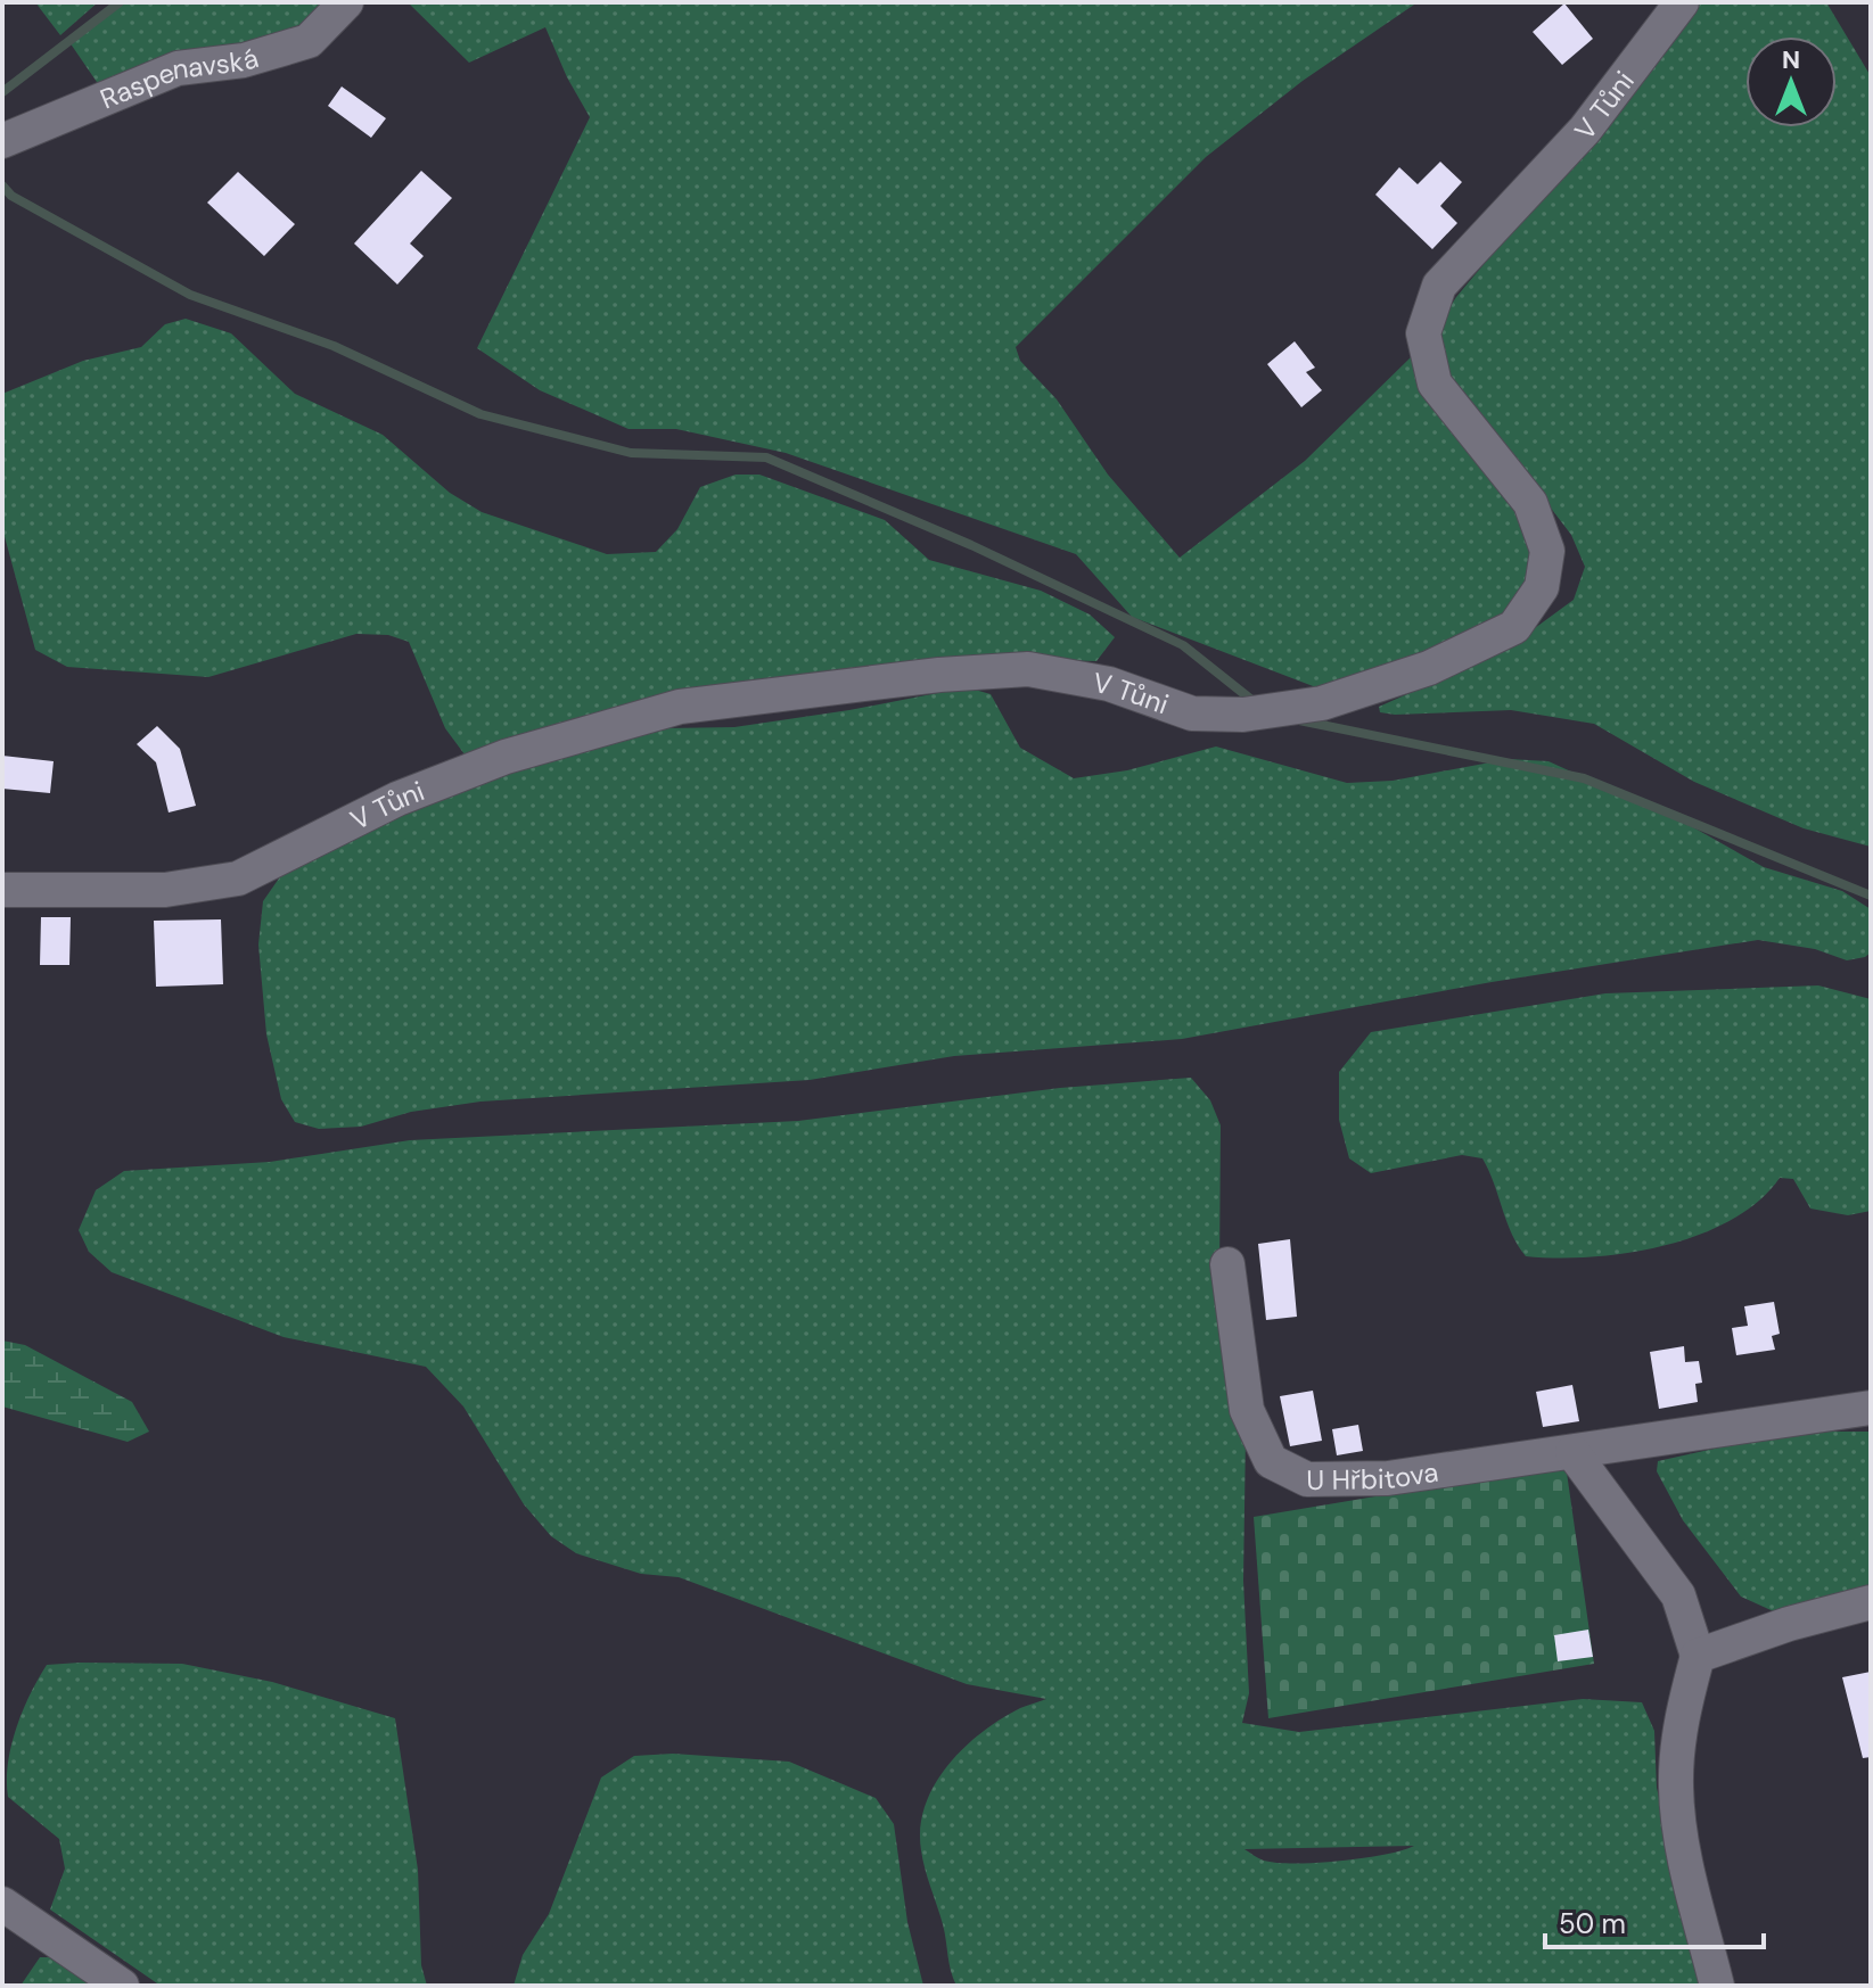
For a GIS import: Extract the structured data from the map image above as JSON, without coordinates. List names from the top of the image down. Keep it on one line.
{"streets":{"street":["Raspenavská","V Tůni","U Hřbitova"]},"scale_bar":"50 m","north":"top"}
